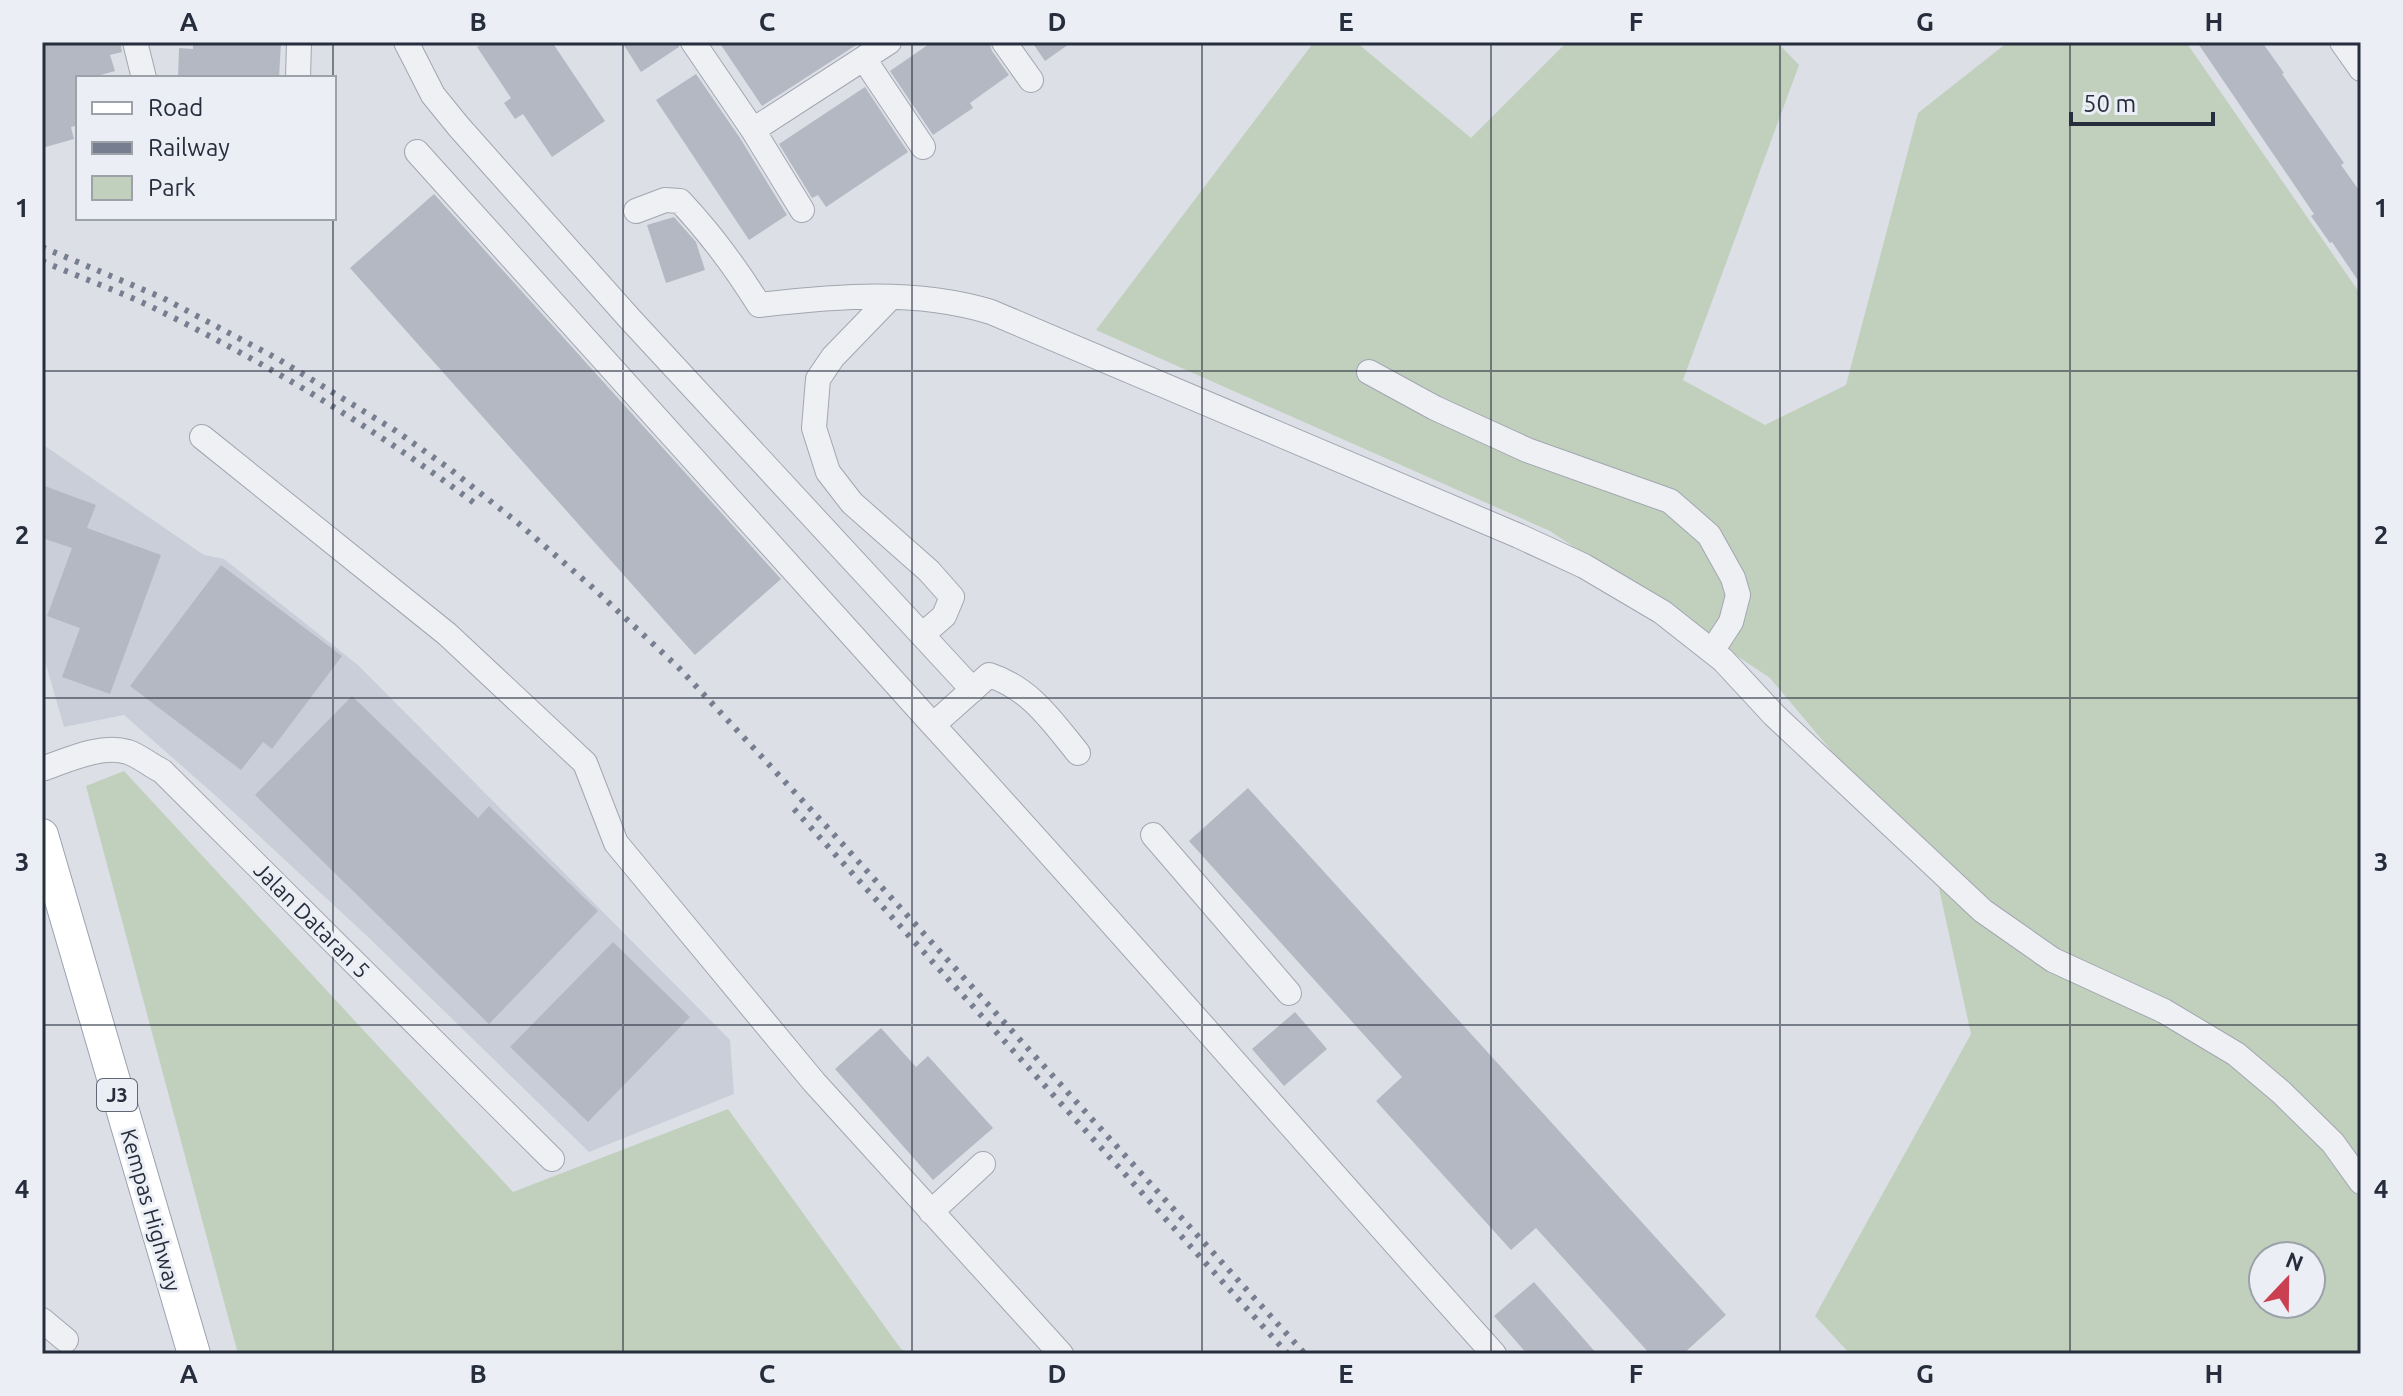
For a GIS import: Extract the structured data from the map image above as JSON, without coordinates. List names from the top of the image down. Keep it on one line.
{"streets":{"main road":["J3","Kempas Highway"],"street":["Jalan Dataran 5"]},"legend":["Road","Railway","Park"],"scale_bar":"50 m","north":"top","grid":{"columns":["A","B","C","D","E","F","G","H"],"rows":["1","2","3","4"]}}
